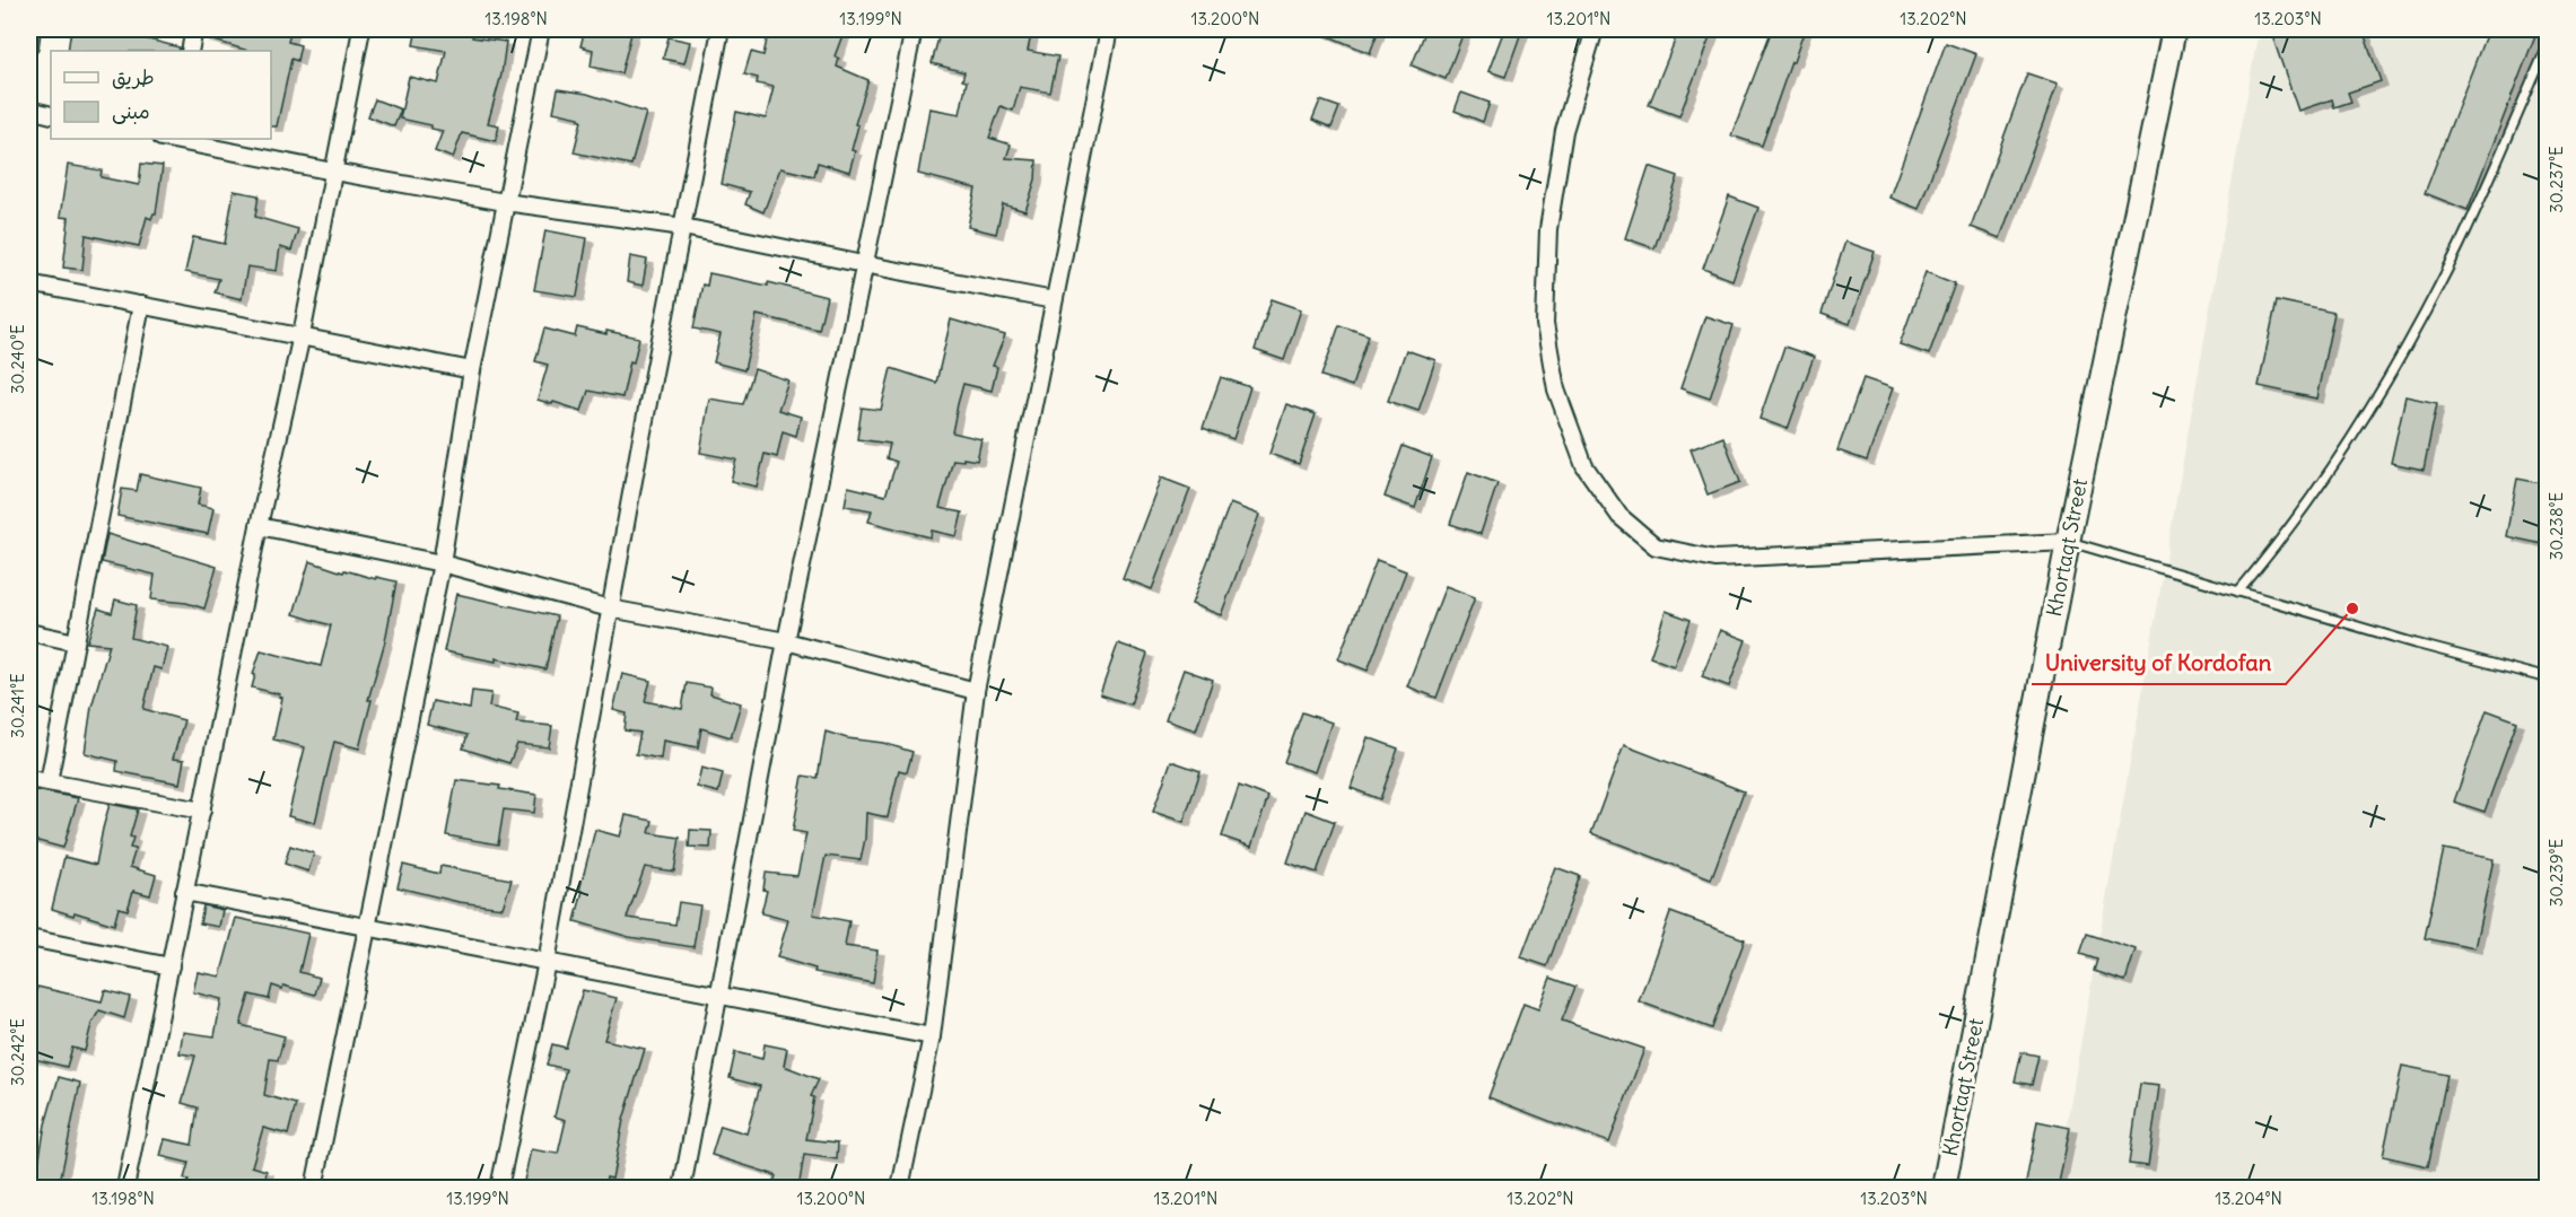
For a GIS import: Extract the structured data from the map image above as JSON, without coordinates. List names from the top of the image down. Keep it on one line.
{"streets":{"street":["Khortaqt Street"]},"places":["University of Kordofan"],"legend":["طريق","مبنى"],"coordinates":["13.198°N","13.199°N","13.200°N","13.201°N","13.202°N","13.203°N","30.237°E","30.240°E","30.238°E","30.241°E","30.239°E","30.242°E","13.204°N"]}
